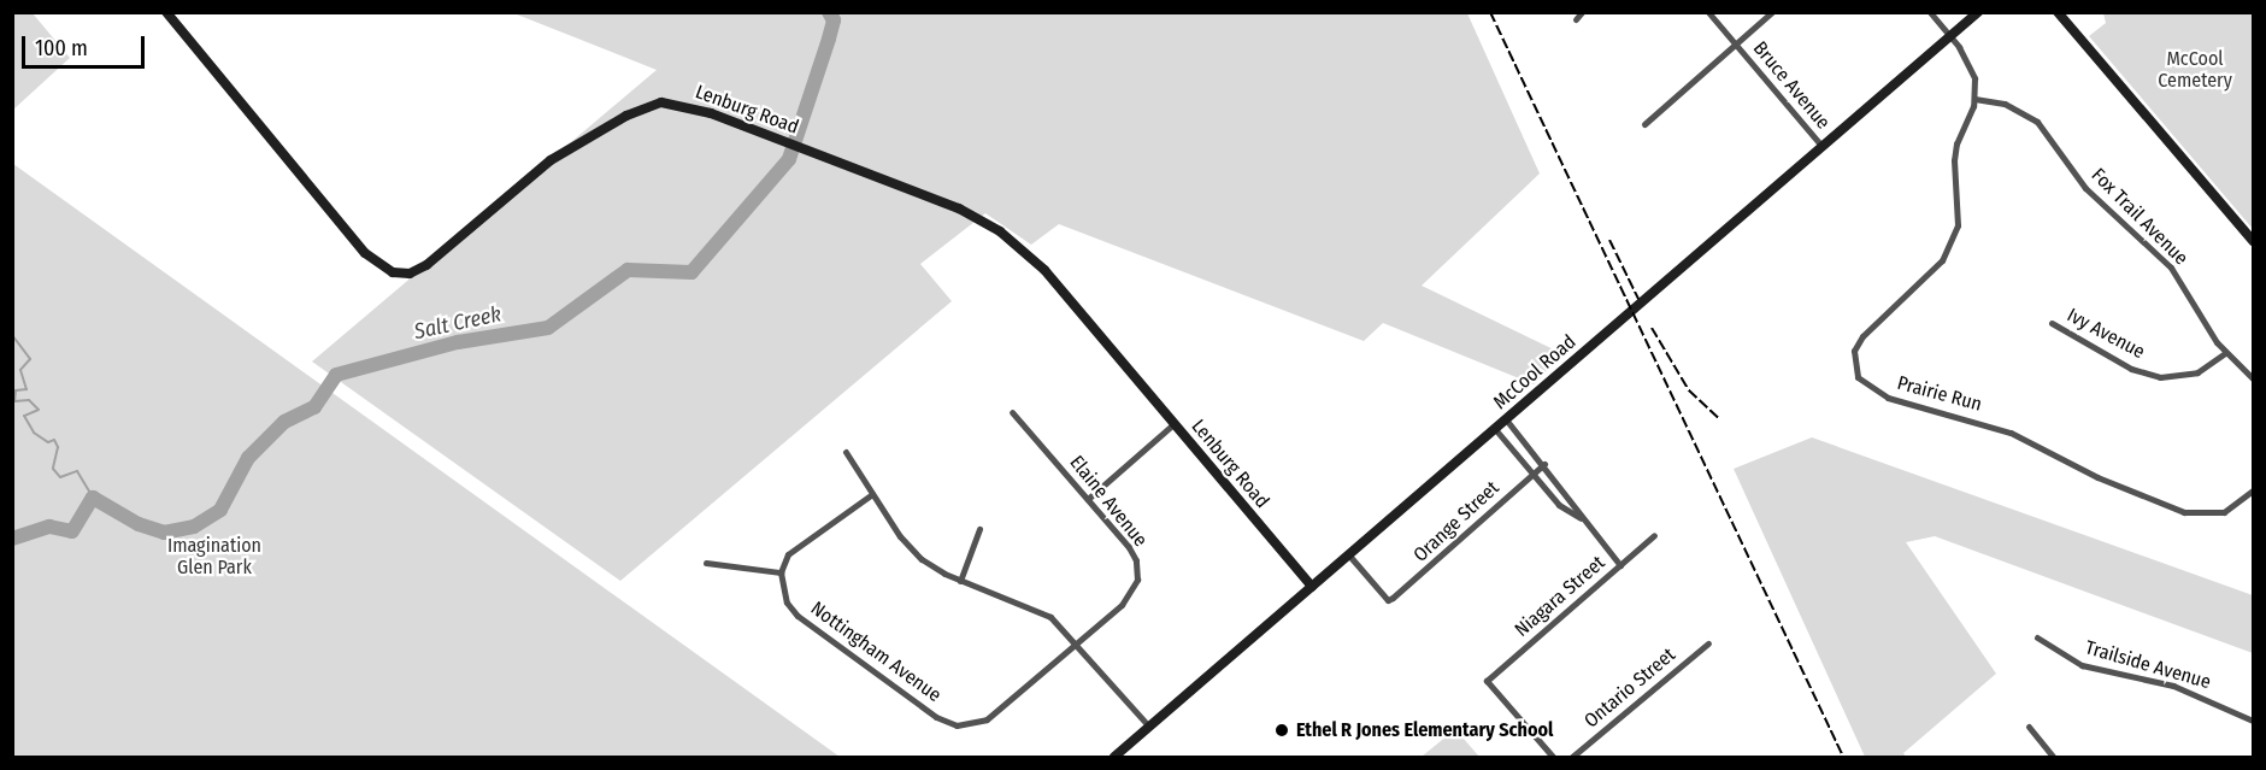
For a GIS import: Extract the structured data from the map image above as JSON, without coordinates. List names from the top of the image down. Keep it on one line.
{"streets":{"street":["Bruce Avenue","Lenburg Road","Fox Trail Avenue","Ivy Avenue","McCool Road","Prairie Run","Elaine Avenue","Orange Street","Niagara Street","Nottingham Avenue","Trailside Avenue","Ontario Street"]},"crossings":[["Bruce Avenue","McCool Road"],["Lenburg Road","McCool Road"],["Fox Trail Avenue","Ivy Avenue"],["Fox Trail Avenue","Prairie Run"],["McCool Road","Orange Street"],["Elaine Avenue","Nottingham Avenue"]],"water":["Salt Creek"],"parks":["McCool Cemetery","Imagination Glen Park"],"places":["Ethel R Jones Elementary School"],"scale_bar":"100 m"}
